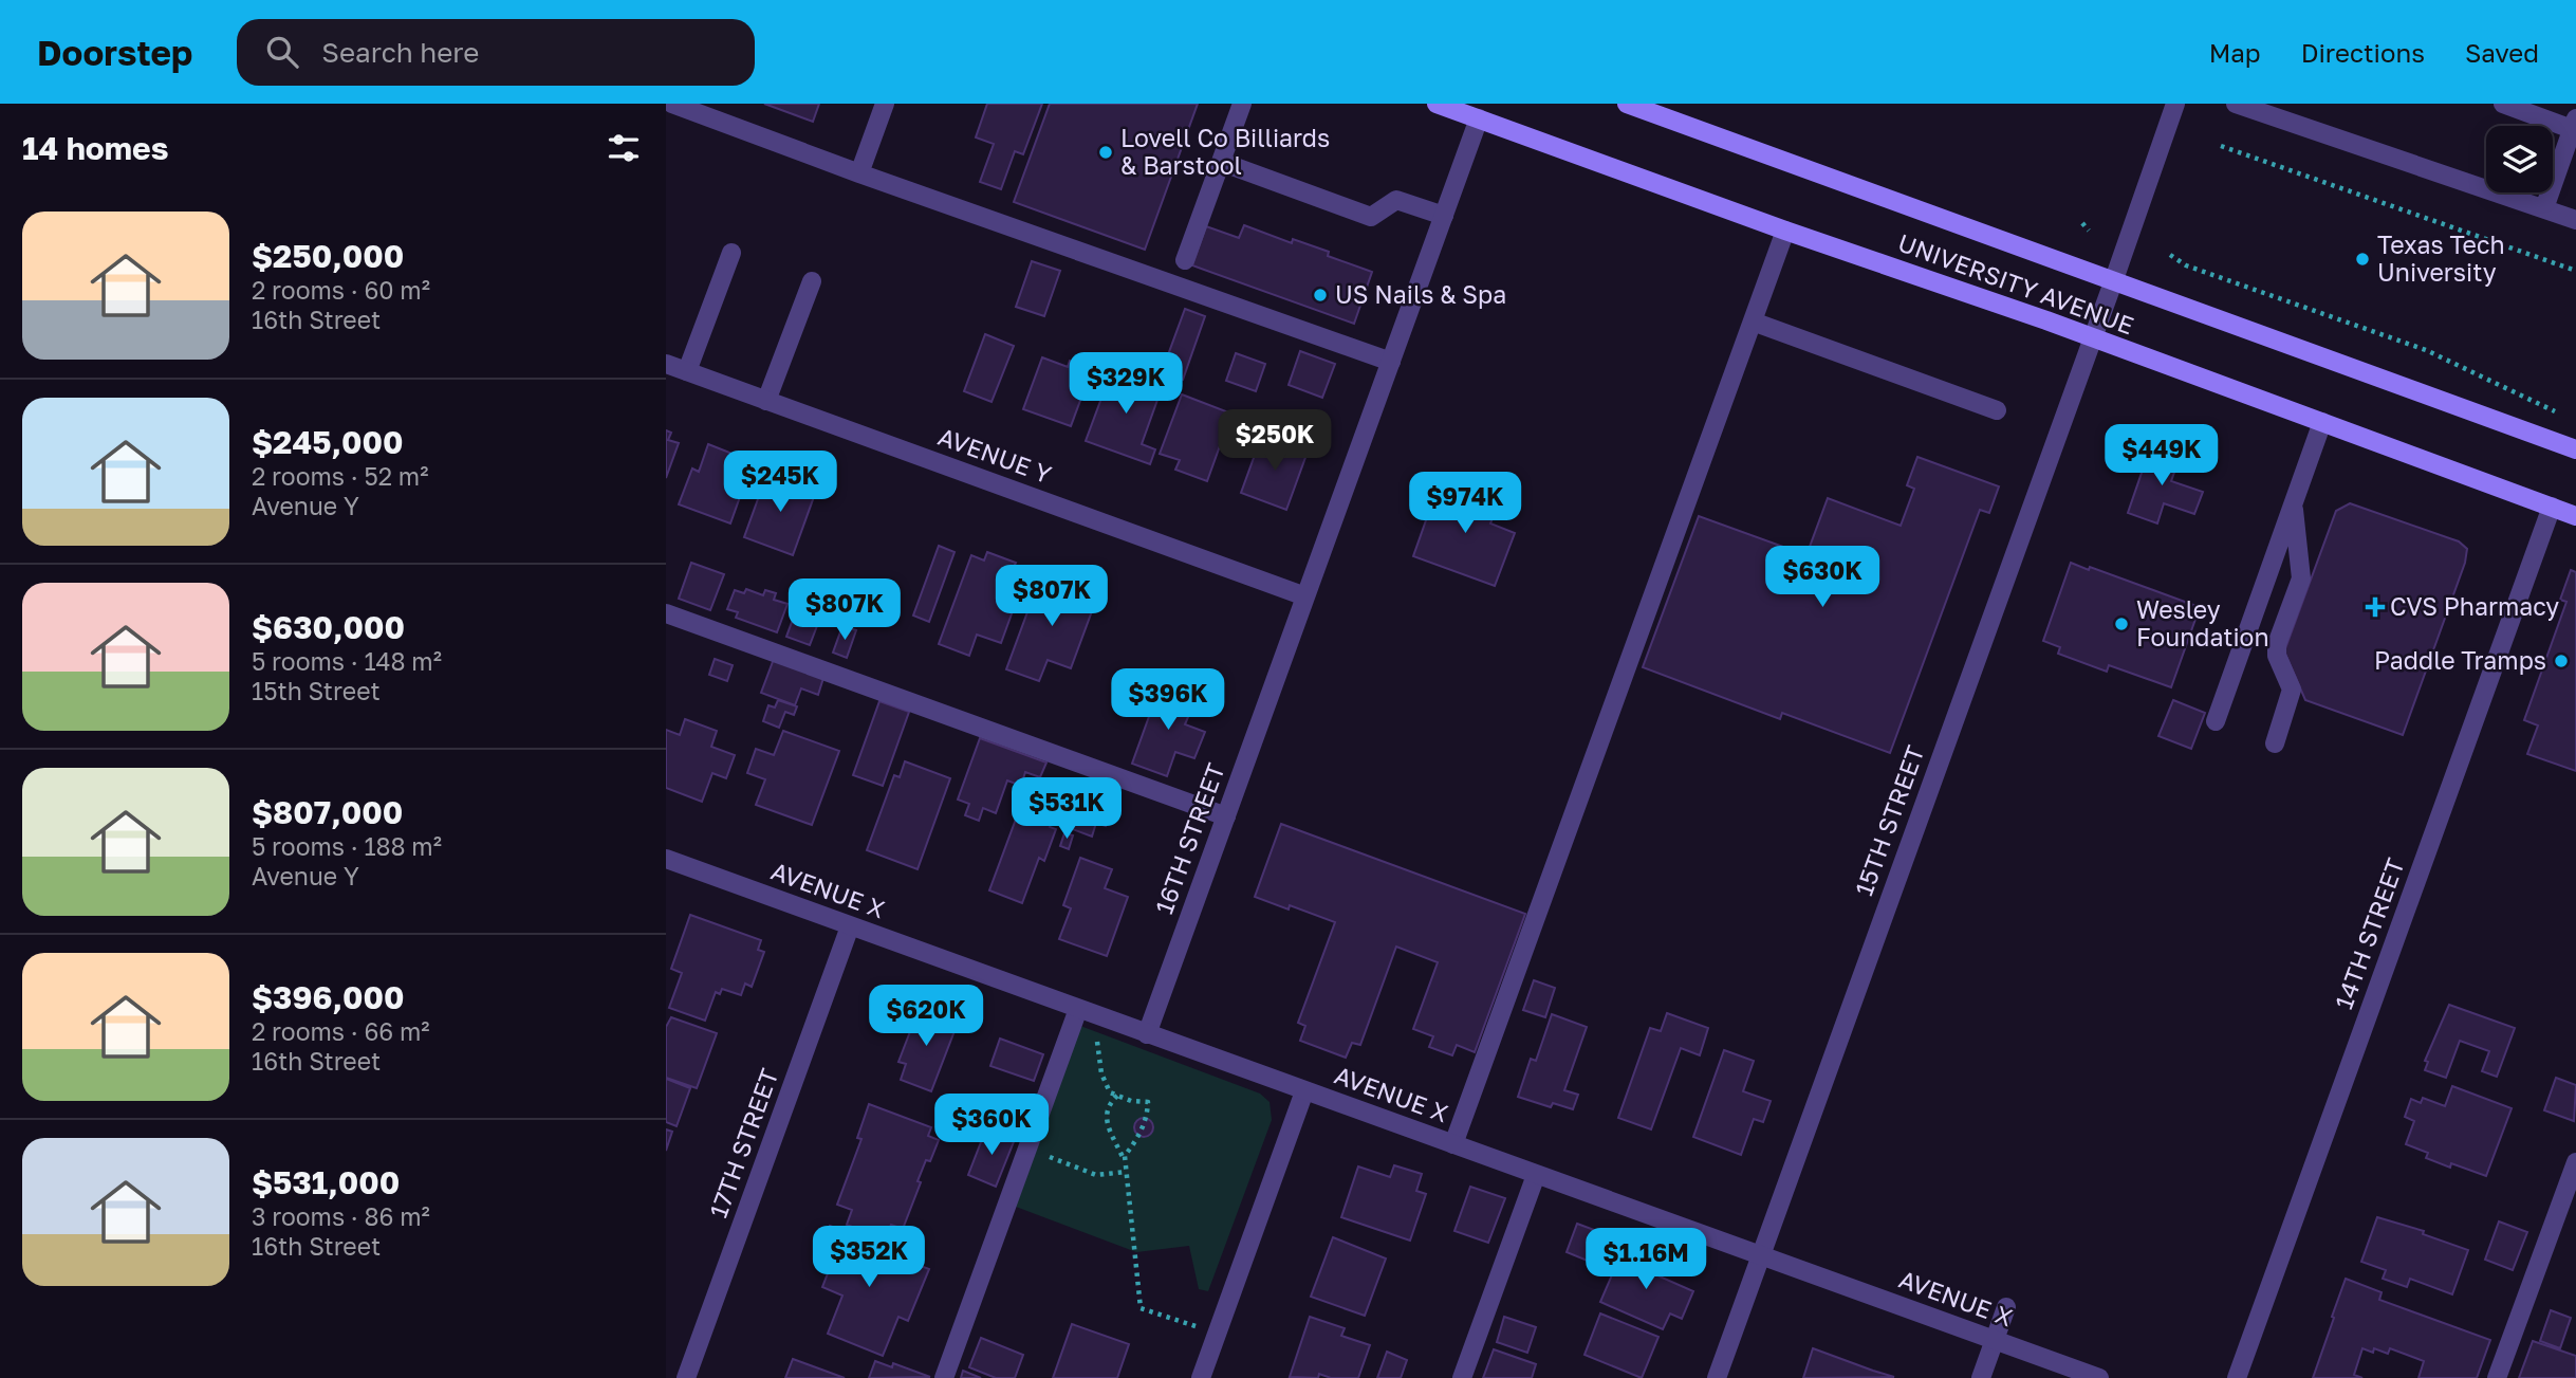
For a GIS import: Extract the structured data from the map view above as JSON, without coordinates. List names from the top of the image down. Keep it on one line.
{"streets":{"main road":["UNIVERSITY AVENUE"],"street":["AVENUE Y","15TH STREET","16TH STREET","AVENUE X","14TH STREET","17TH STREET"]},"crossings":[["UNIVERSITY AVENUE","15TH STREET"],["UNIVERSITY AVENUE","16TH STREET"],["UNIVERSITY AVENUE","14TH STREET"],["AVENUE Y","16TH STREET"],["15TH STREET","AVENUE X"],["16TH STREET","AVENUE X"],["AVENUE X","17TH STREET"]],"places":{"other":["Lovell Co Billiards & Barstool","Texas Tech University","US Nails & Spa","Wesley Foundation","Paddle Tramps"],"health":["CVS Pharmacy"]},"page":{"header":"Doorstep","search":"Search here","nav":["Map","Directions","Saved"],"heading":"14 homes","list":[{"name":"$250,000","note":"2 rooms · 60 m² · 16th Street"},{"name":"$245,000","note":"2 rooms · 52 m² · Avenue Y"},{"name":"$630,000","note":"5 rooms · 148 m² · 15th Street"},{"name":"$807,000","note":"5 rooms · 188 m² · Avenue Y"},{"name":"$396,000","note":"2 rooms · 66 m² · 16th Street"},{"name":"$531,000","note":"3 rooms · 86 m² · 16th Street"}],"price":["$329K","$250K","$449K","$245K","$974K","$630K","$807K","$807K","$396K","$531K","$620K","$360K","$352K","$1.16M"]}}
